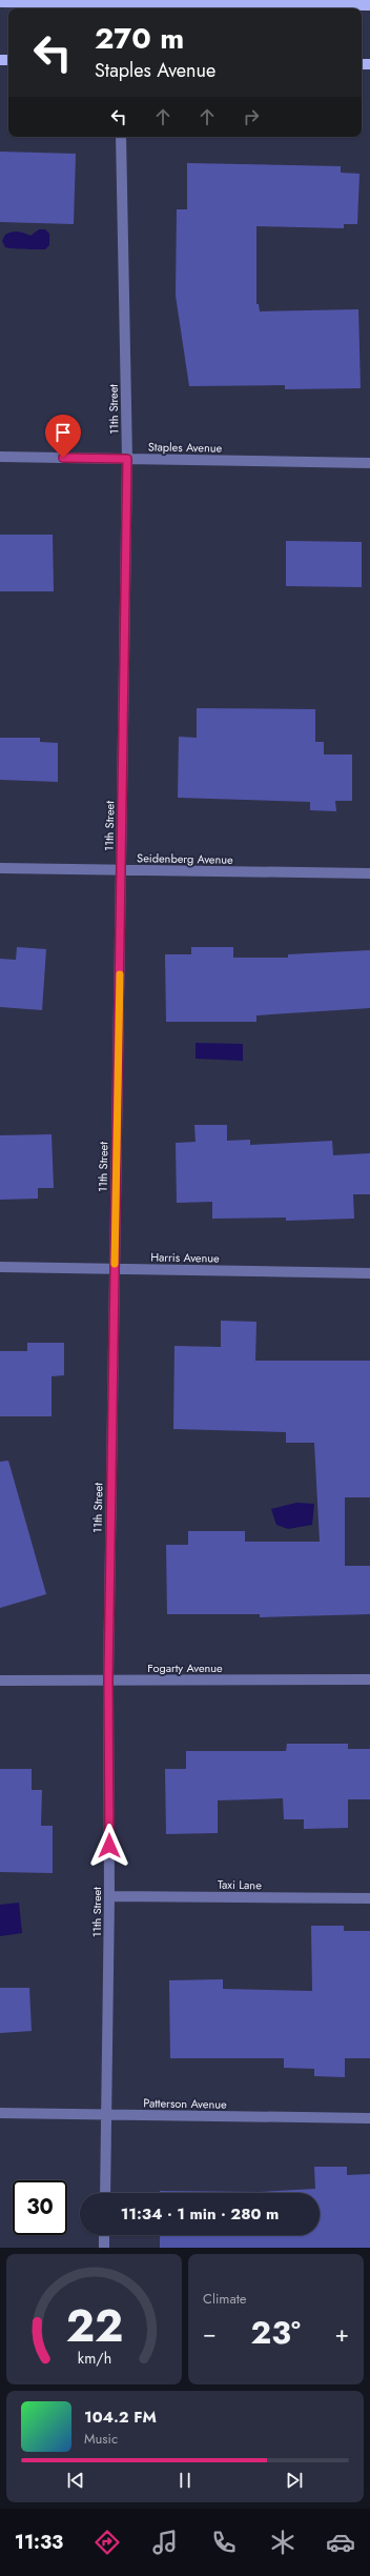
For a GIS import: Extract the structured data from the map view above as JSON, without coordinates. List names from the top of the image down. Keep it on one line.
{"streets":{"street":["11th Street","Staples Avenue","Seidenberg Avenue","Harris Avenue","Fogarty Avenue","Taxi Lane","Patterson Avenue"]},"crossings":[["11th Street","Staples Avenue"],["11th Street","Seidenberg Avenue"],["11th Street","Harris Avenue"],["11th Street","Fogarty Avenue"],["11th Street","Taxi Lane"],["11th Street","Patterson Avenue"]],"page":{"turn":["270 m","Staples Avenue"],"limit":"30","trip":"11:34 · 1 min · 280 m","tile":"Climate","heat":["−","23°","+"],"song":["104.2 FM","Music"],"tabs":"11:33","gauge":["22","km/h"]}}
